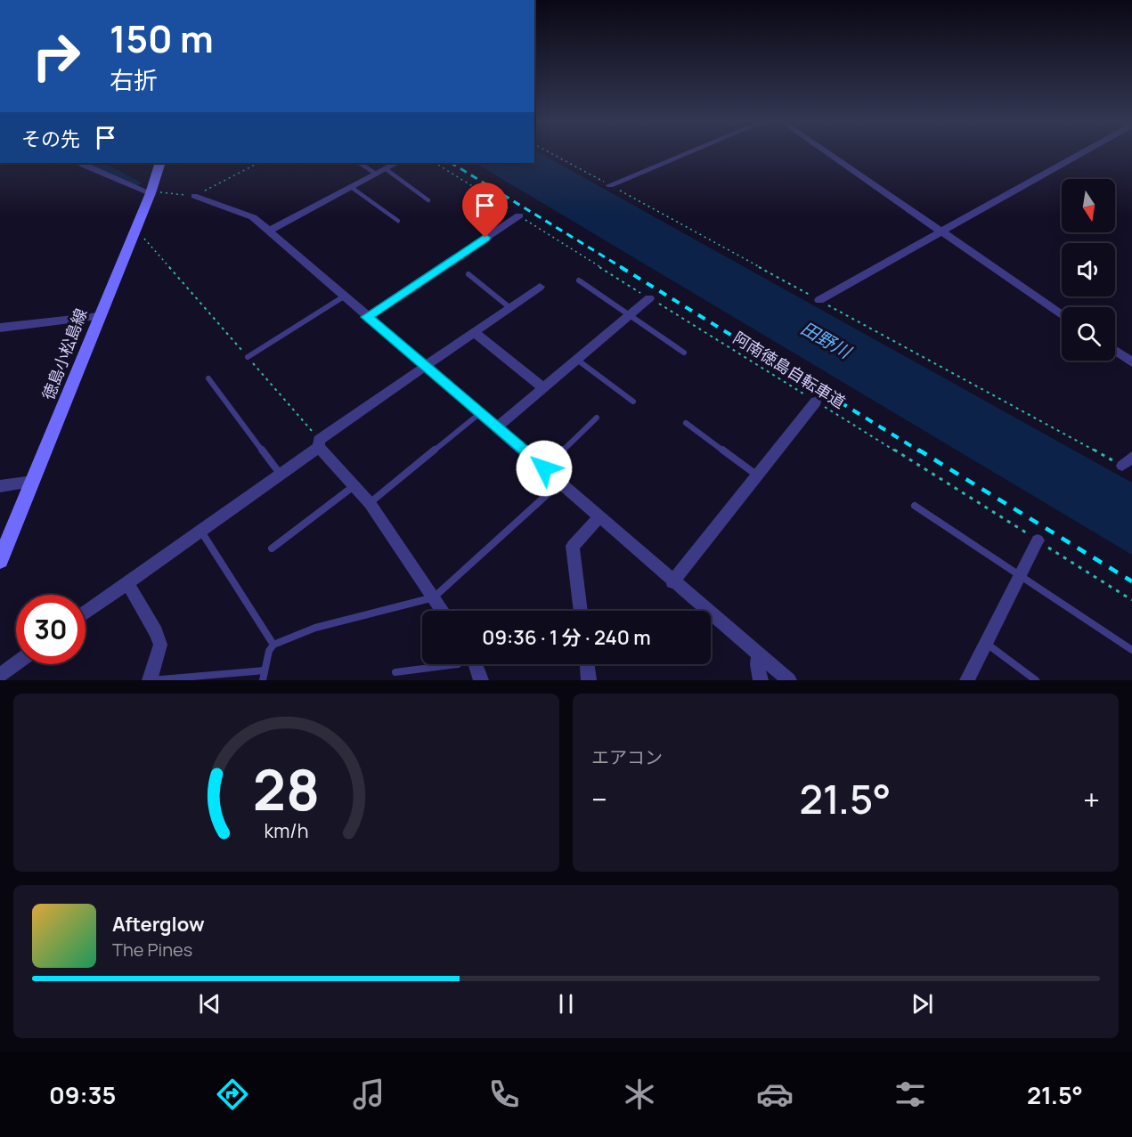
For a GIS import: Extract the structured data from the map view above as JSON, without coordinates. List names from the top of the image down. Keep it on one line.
{"streets":{"main road":["徳島小松島線"],"path":["阿南徳島自転車道"]},"water":["田野川"],"north":"bottom","page":{"turn":["150 m","右折"],"then":"その先","limit":"30","trip":"09:36 · 1 分 · 240 m","tile":"エアコン","heat":["−","21.5°","+"],"song":["Afterglow","The Pines"],"tabs":["09:35","21.5°"],"gauge":["28","km/h"]}}
